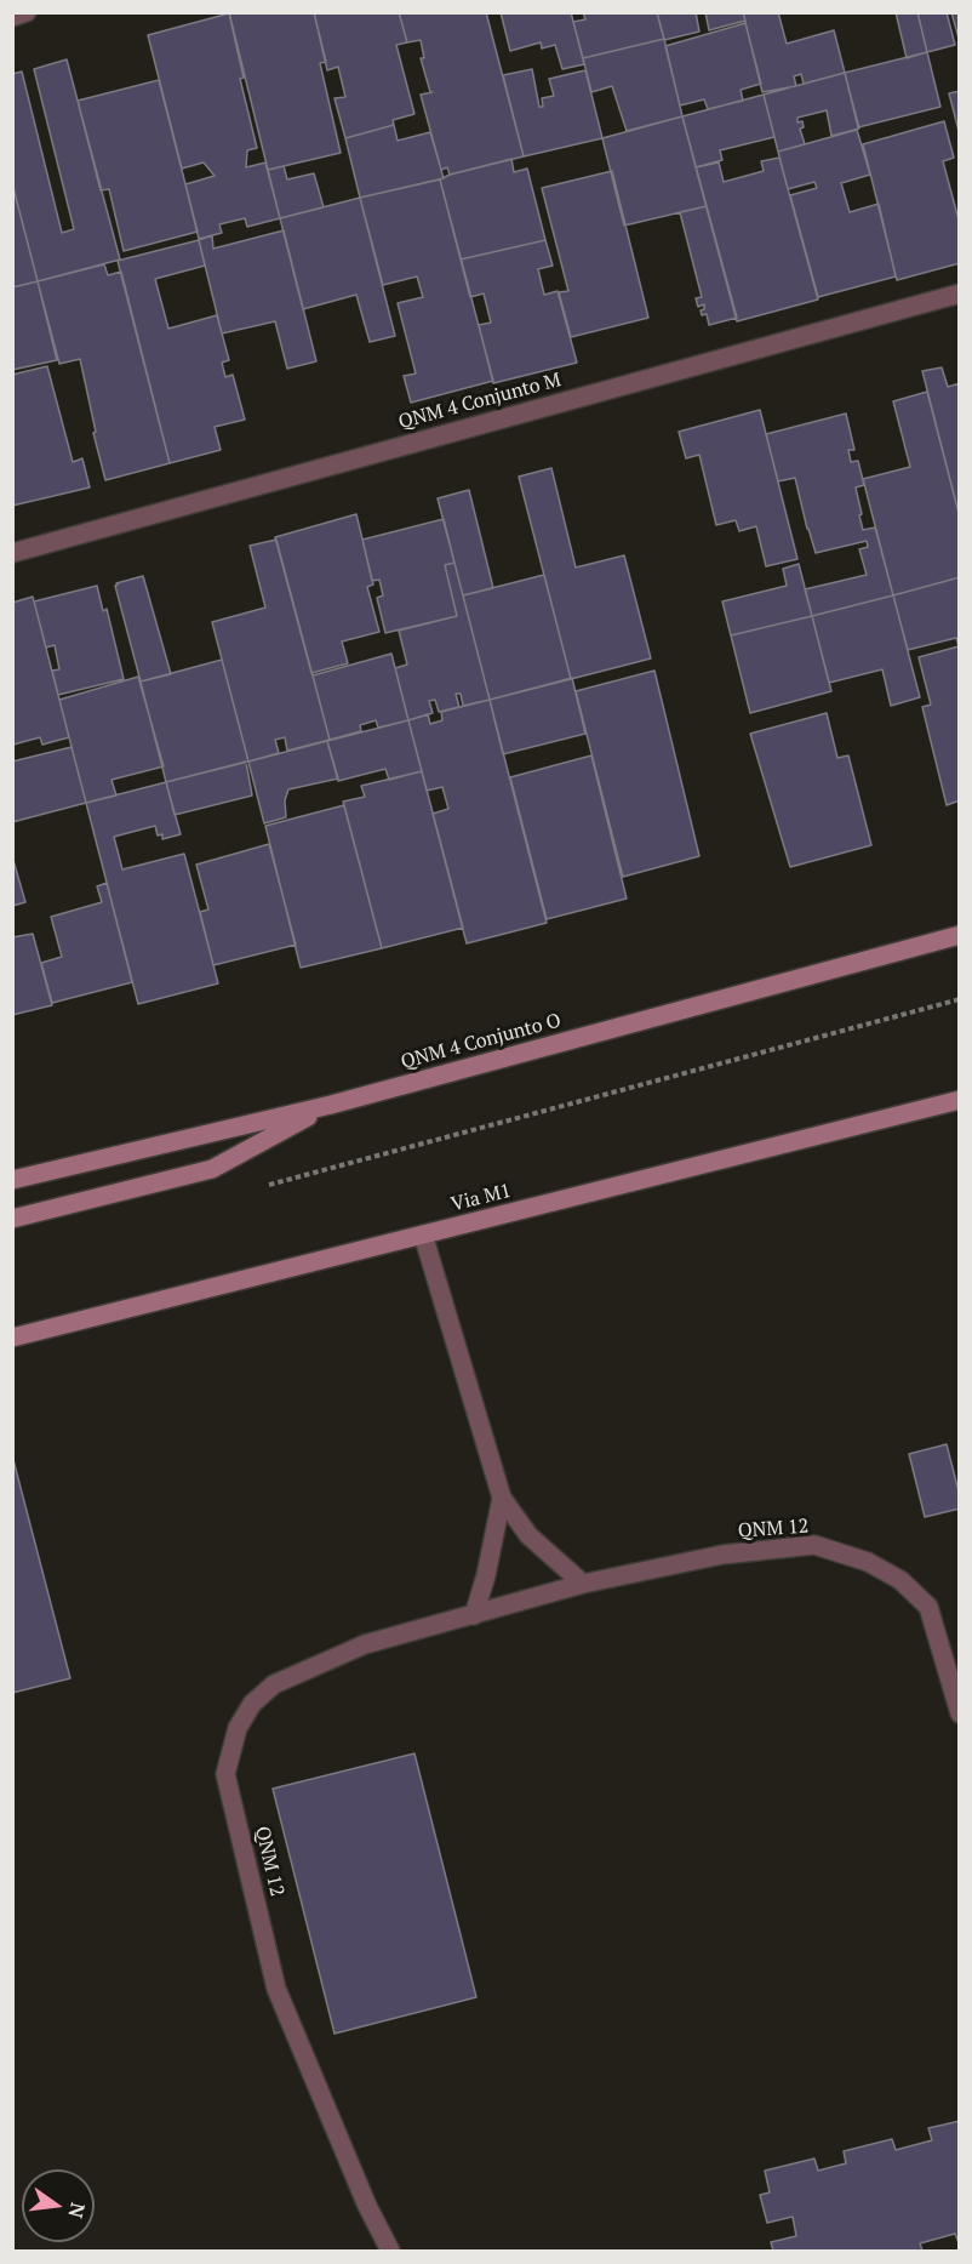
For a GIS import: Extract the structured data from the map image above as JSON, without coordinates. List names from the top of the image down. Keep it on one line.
{"streets":{"main road":["QNM 4 Conjunto O","Via M1"],"street":["QNM 4 Conjunto M","QNM 12"]},"north":"right"}
